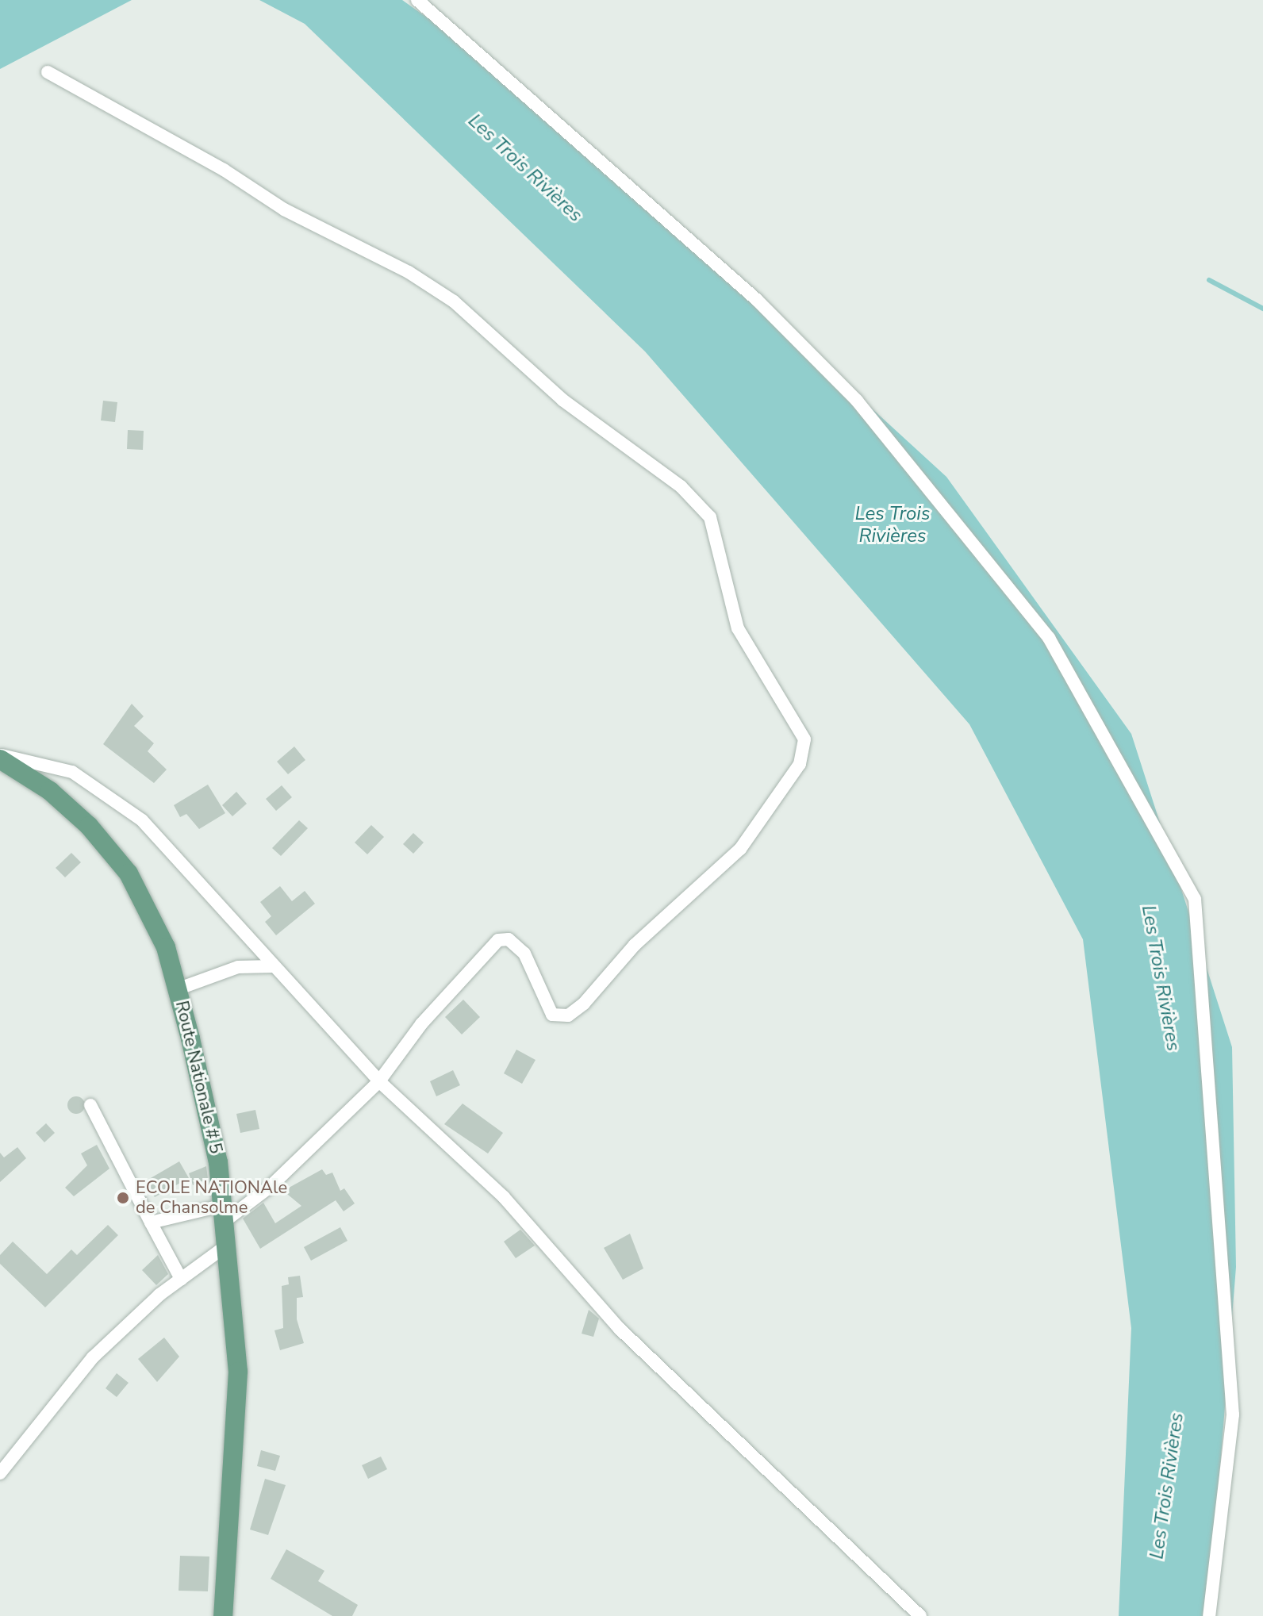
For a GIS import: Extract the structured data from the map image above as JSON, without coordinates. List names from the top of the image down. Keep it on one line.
{"streets":{"main road":["Route Nationale # 5"]},"water":["Les Trois Rivières"],"places":["ECOLE NATIONAle de Chansolme"]}
